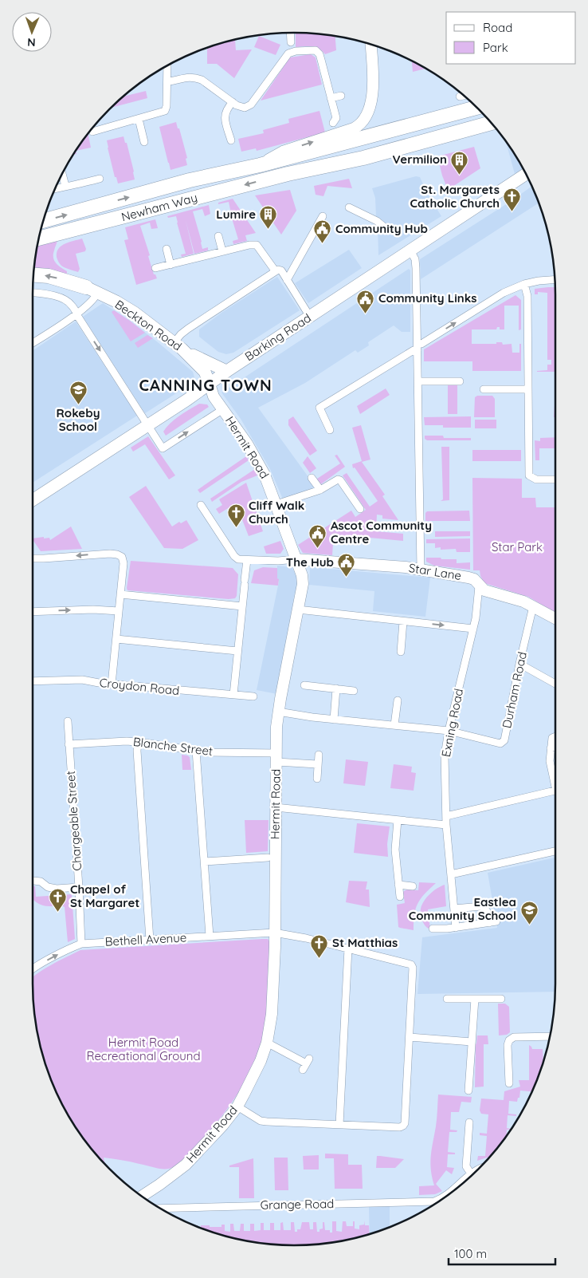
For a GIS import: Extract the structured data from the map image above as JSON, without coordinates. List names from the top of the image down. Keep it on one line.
{"streets":{"highway":["Newham Way"],"main road":["Beckton Road","Barking Road"],"street":["Hermit Road","Star Lane","Croydon Road","Durham Road","Exning Road","Blanche Street","Chargeable Street","Bethell Avenue","Grange Road"]},"crossings":[["Beckton Road","Barking Road"],["Beckton Road","Hermit Road"],["Barking Road","Hermit Road"],["Hermit Road","Star Lane"],["Hermit Road","Blanche Street"],["Hermit Road","Bethell Avenue"],["Star Lane","Durham Road"],["Star Lane","Exning Road"],["Durham Road","Exning Road"],["Blanche Street","Chargeable Street"],["Chargeable Street","Bethell Avenue"]],"districts":["CANNING TOWN"],"parks":["Star Park","Hermit Road Recreational Ground"],"places":{"building":["Vermilion","Lumire"],"church":["St. Margarets Catholic Church","Cliff Walk Church","Chapel of St Margaret","St Matthias"],"public building":["Community Hub","Community Links","Ascot Community Centre","The Hub"],"school or university":["Rokeby School","Eastlea Community School"]},"legend":["Road","Park"],"scale_bar":"100 m","north":"bottom"}
